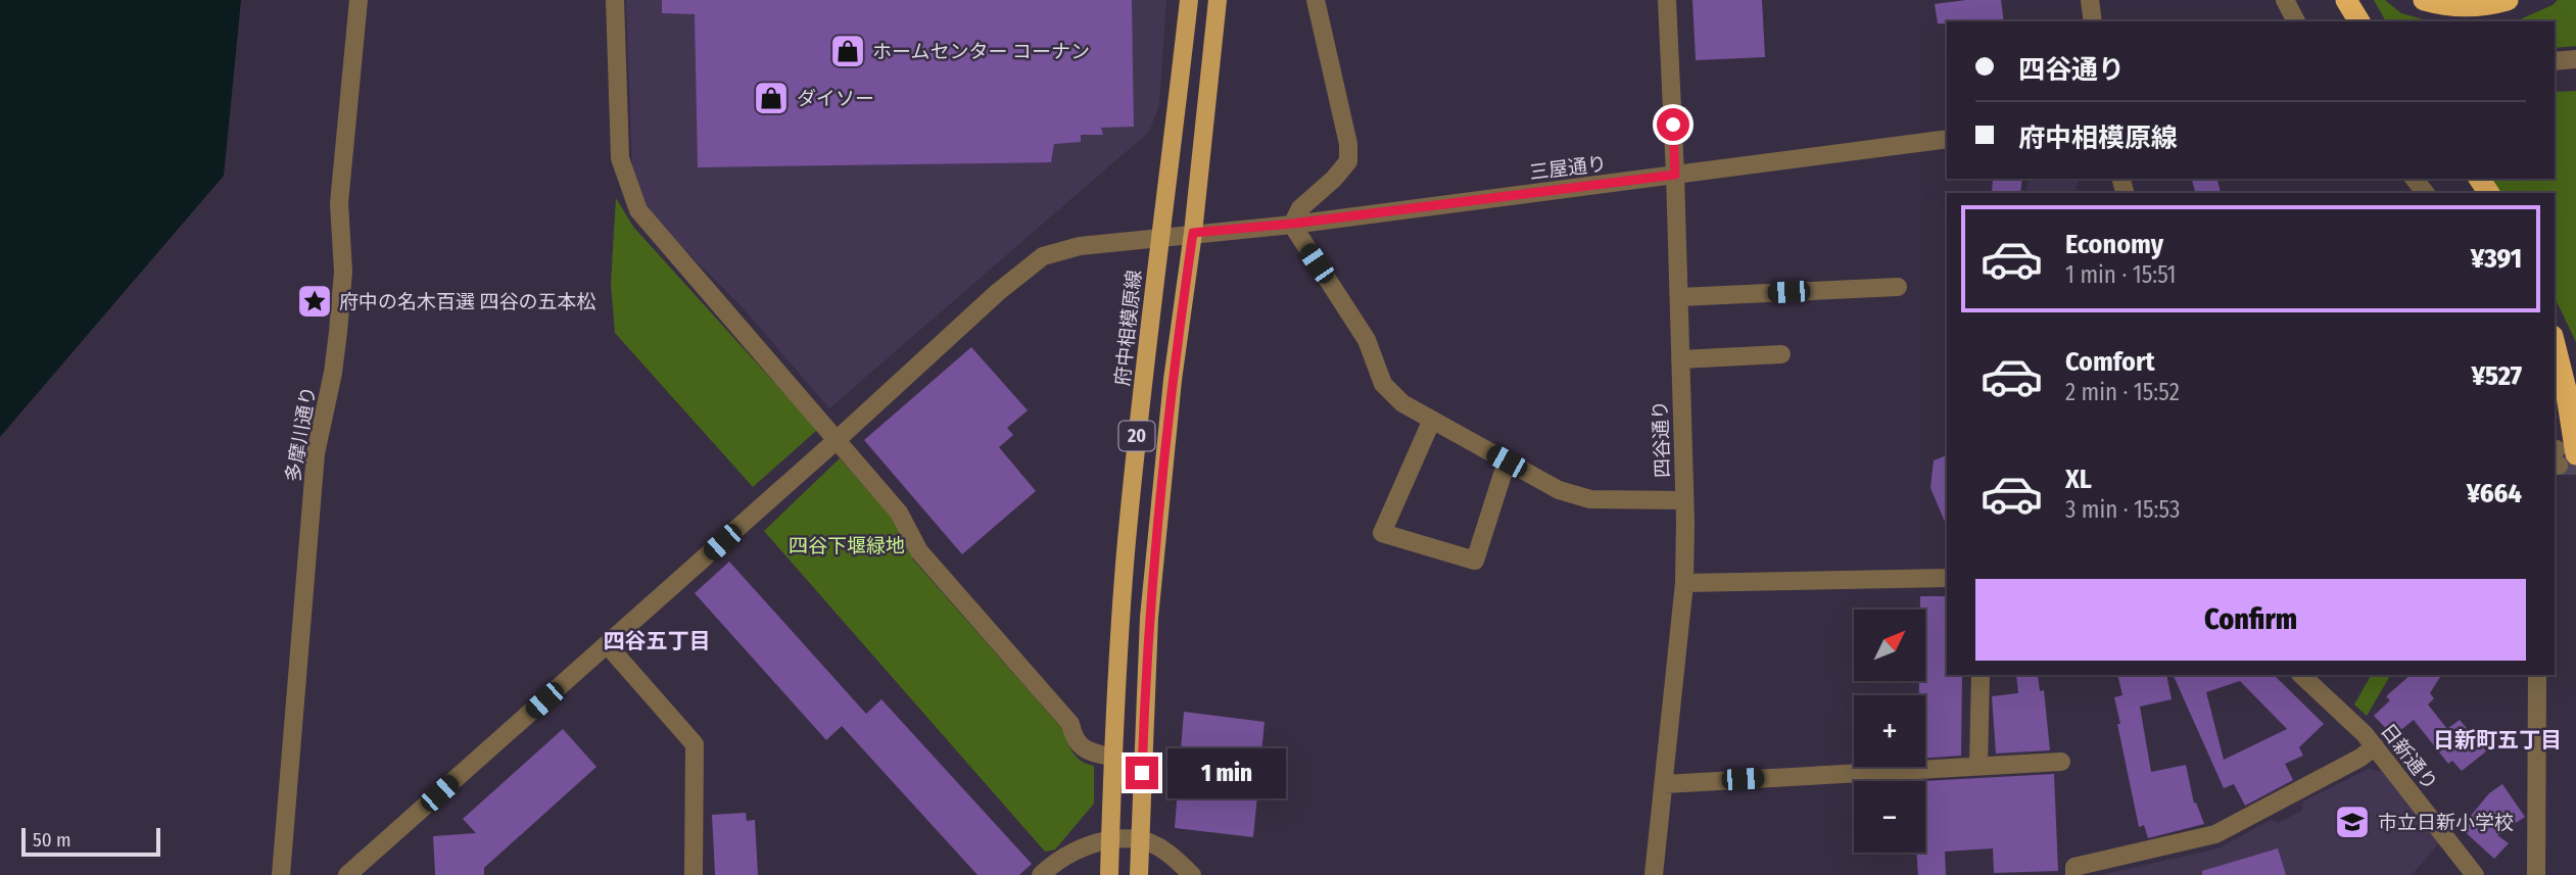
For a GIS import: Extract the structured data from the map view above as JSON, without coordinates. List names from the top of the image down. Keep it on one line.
{"streets":{"main road":["府中相模原線","20"],"street":["三屋通り","多摩川通り","四谷通り","日新通り"]},"crossings":[["三屋通り","府中相模原線"],["三屋通り","20"],["三屋通り","四谷通り"]],"districts":["四谷五丁目","日新町五丁目"],"parks":["四谷下堰緑地"],"places":{"shop":["ホームセンター コーナン","ダイソー"],"place":["府中の名木百選 四谷の五本松"],"school or university":["市立日新小学校"]},"scale_bar":"50 m","north":"top right","page":{"banner":["四谷通り","府中相模原線"],"list":[{"name":"Economy","note":"1 min · 15:51","value":"¥391"},{"name":"Comfort","note":"2 min · 15:52","value":"¥527"},{"name":"XL","note":"3 min · 15:53","value":"¥664"}],"buttons":"Confirm","map_buttons":["+","−"],"bubble":"1 min","scale":"50 m"}}
